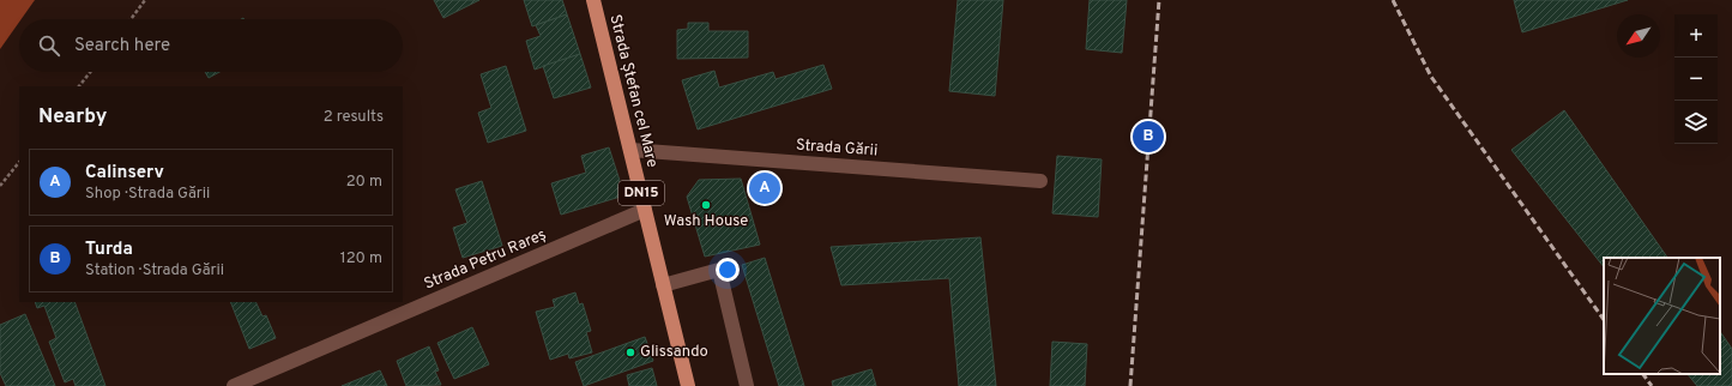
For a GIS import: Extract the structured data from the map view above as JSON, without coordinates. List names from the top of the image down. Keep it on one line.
{"streets":{"main road":["Strada Ștefan cel Mare","DN15"],"street":["Strada Gării","Strada Petru Rareș"]},"crossings":[["Strada Ștefan cel Mare","Strada Gării"],["Strada Ștefan cel Mare","Strada Petru Rareș"]],"places":["Wash House","Glissando"],"north":"bottom left","page":{"map_buttons":["+","−"],"search":"Search here","heading":["Nearby","2 results"],"pins":["B","A"],"list":[{"mark":"A","name":"Calinserv","note":"Shop · Strada Gării","value":"20 m"},{"mark":"B","name":"Turda","note":"Station · Strada Gării","value":"120 m"}]}}
